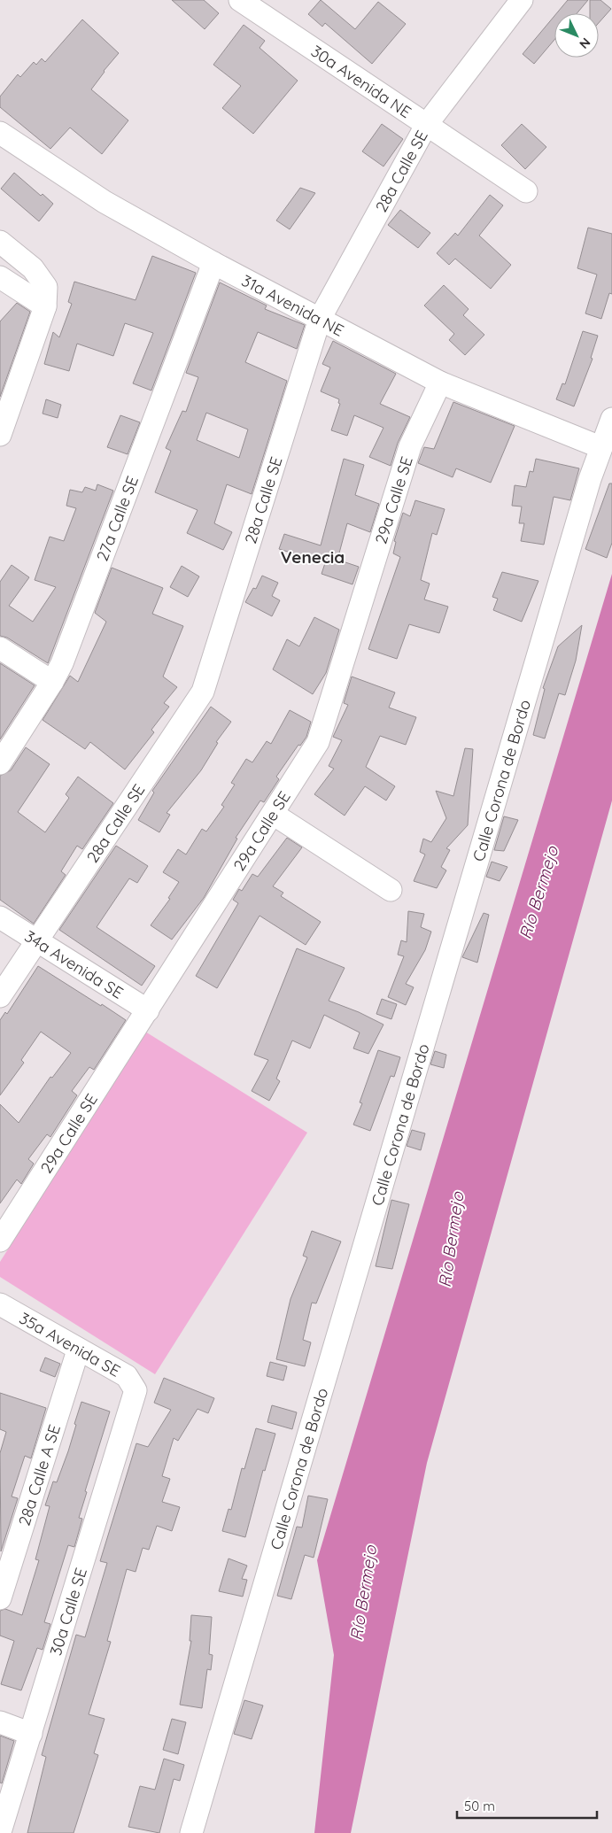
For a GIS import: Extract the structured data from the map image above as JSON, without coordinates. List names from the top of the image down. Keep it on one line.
{"streets":{"street":["30a Avenida NE","28a Calle SE","31a Avenida NE","29a Calle SE","27a Calle SE","Calle Corona de Bordo","34a Avenida SE","35a Avenida SE","28a Calle A SE","30a Calle SE"]},"crossings":[["30a Avenida NE","28a Calle SE"],["28a Calle SE","31a Avenida NE"],["28a Calle SE","34a Avenida SE"],["31a Avenida NE","29a Calle SE"],["31a Avenida NE","27a Calle SE"],["31a Avenida NE","Calle Corona de Bordo"],["29a Calle SE","34a Avenida SE"],["35a Avenida SE","28a Calle A SE"],["35a Avenida SE","30a Calle SE"]],"districts":["Venecia"],"water":["Río Bermejo"],"scale_bar":"50 m","north":"bottom right"}
